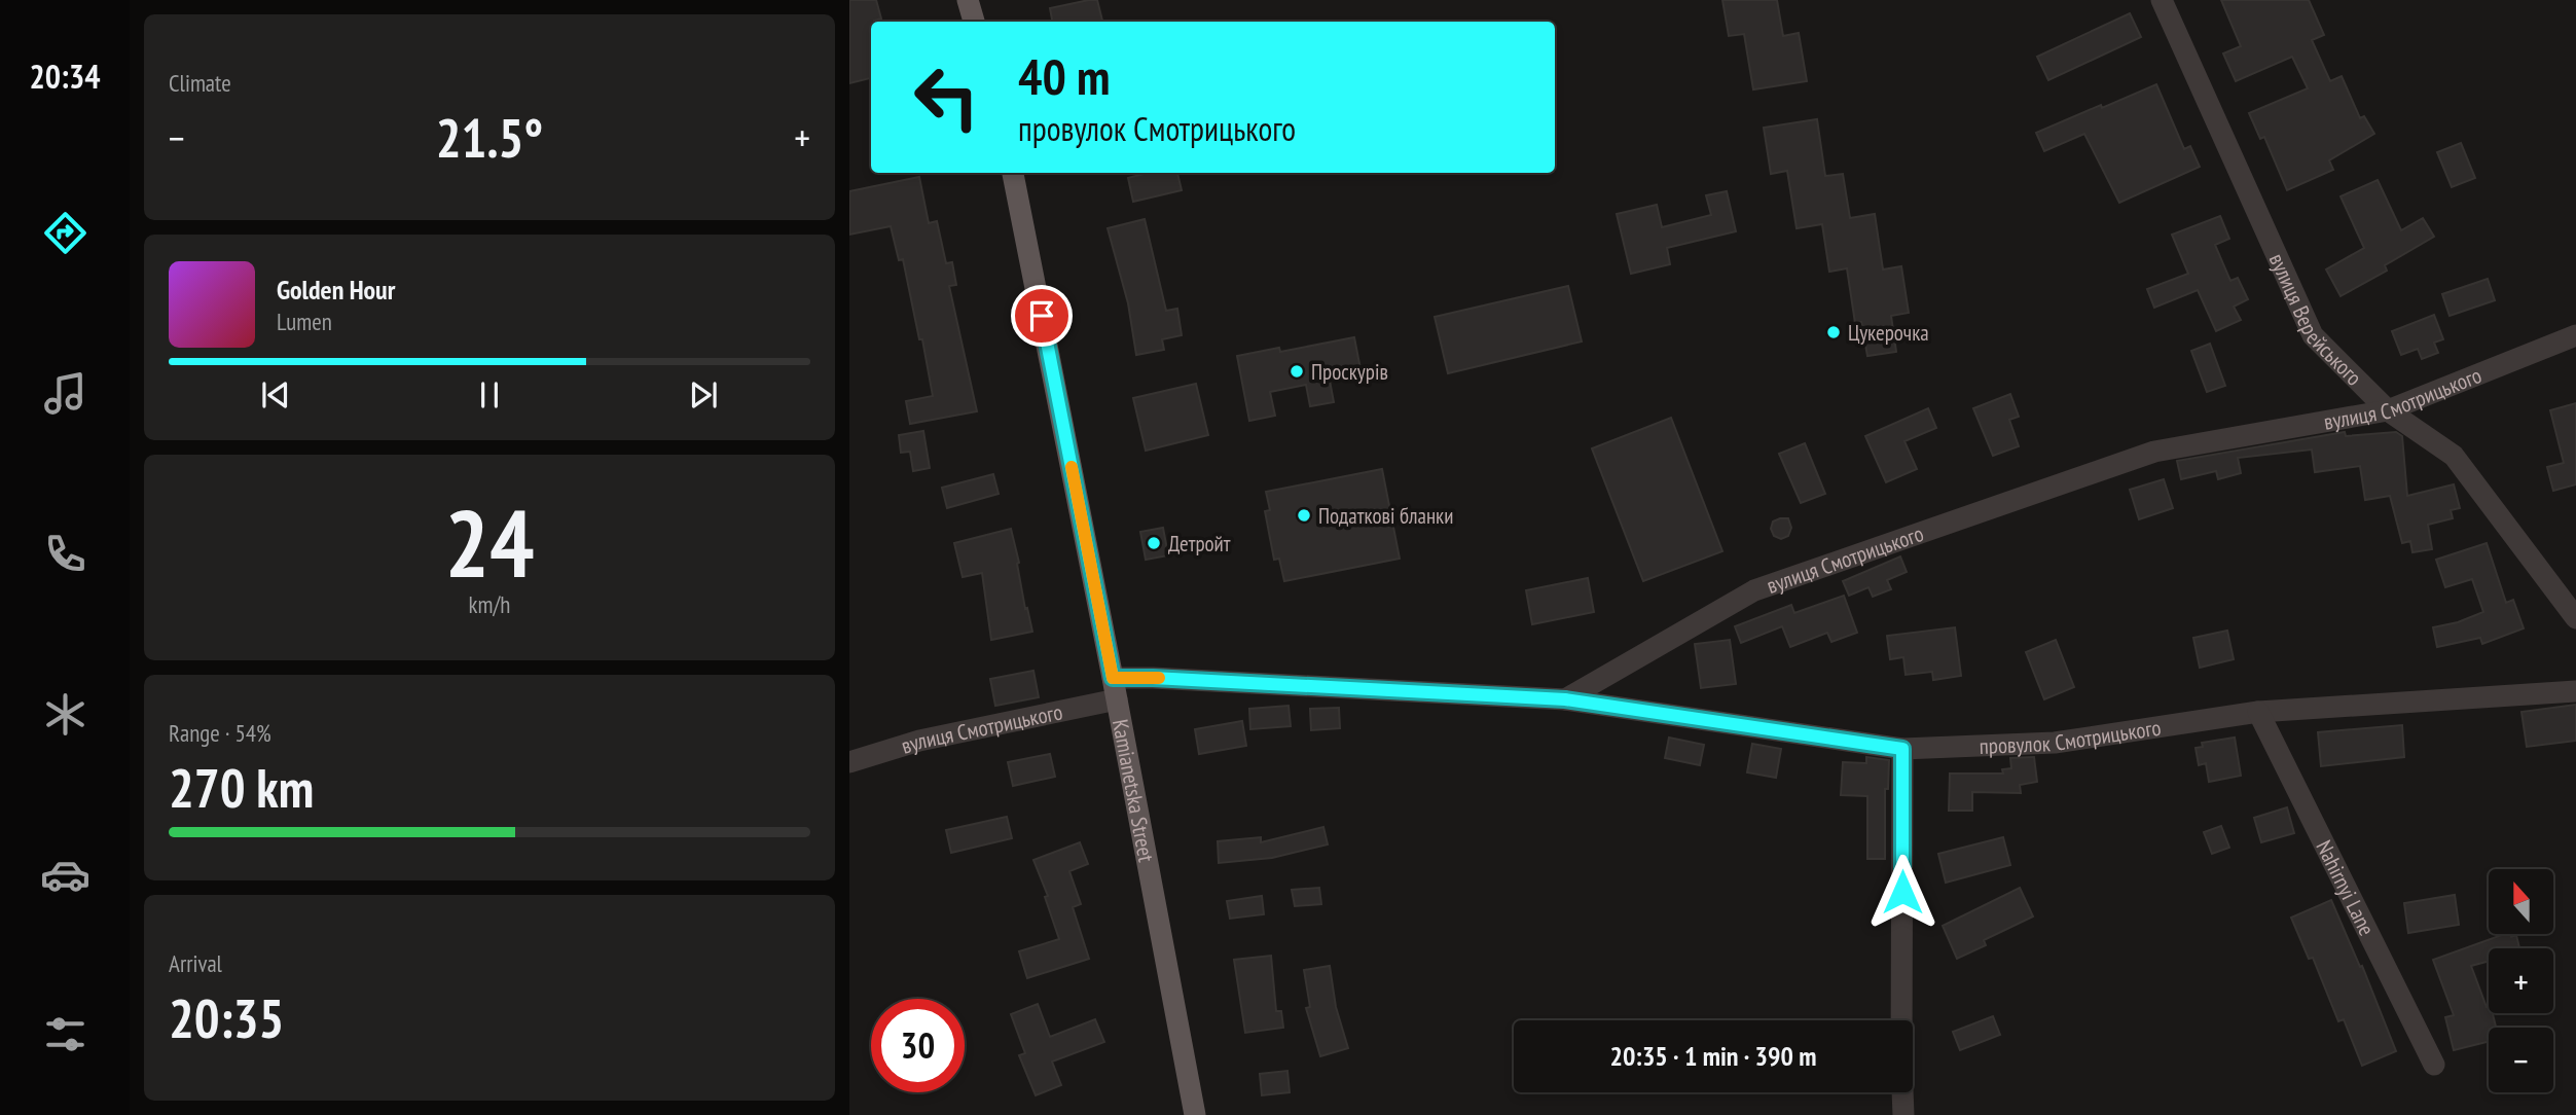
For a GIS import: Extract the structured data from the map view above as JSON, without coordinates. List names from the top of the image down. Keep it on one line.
{"streets":{"main road":["Kamianetska Street"],"street":["вулиця Верейського","вулиця Смотрицького","провулок Смотрицького","Nahirnyi Lane"]},"crossings":[["вулиця Верейського","вулиця Смотрицького"],["вулиця Смотрицького","провулок Смотрицького"],["вулиця Смотрицького","Kamianetska Street"],["провулок Смотрицького","Nahirnyi Lane"]],"places":["Цукерочка","Проскурів","Податкові бланки","Детройт"],"north":"top","page":{"tabs":"20:34","tile":["Climate",["24","km/h"],["Range · 54%","270 km"],["Arrival","20:35"]],"turn":["40 m","провулок Смотрицького"],"heat":["−","21.5°","+"],"song":["Golden Hour","Lumen"],"map_buttons":["+","−"],"limit":"30","trip":"20:35 · 1 min · 390 m"}}
